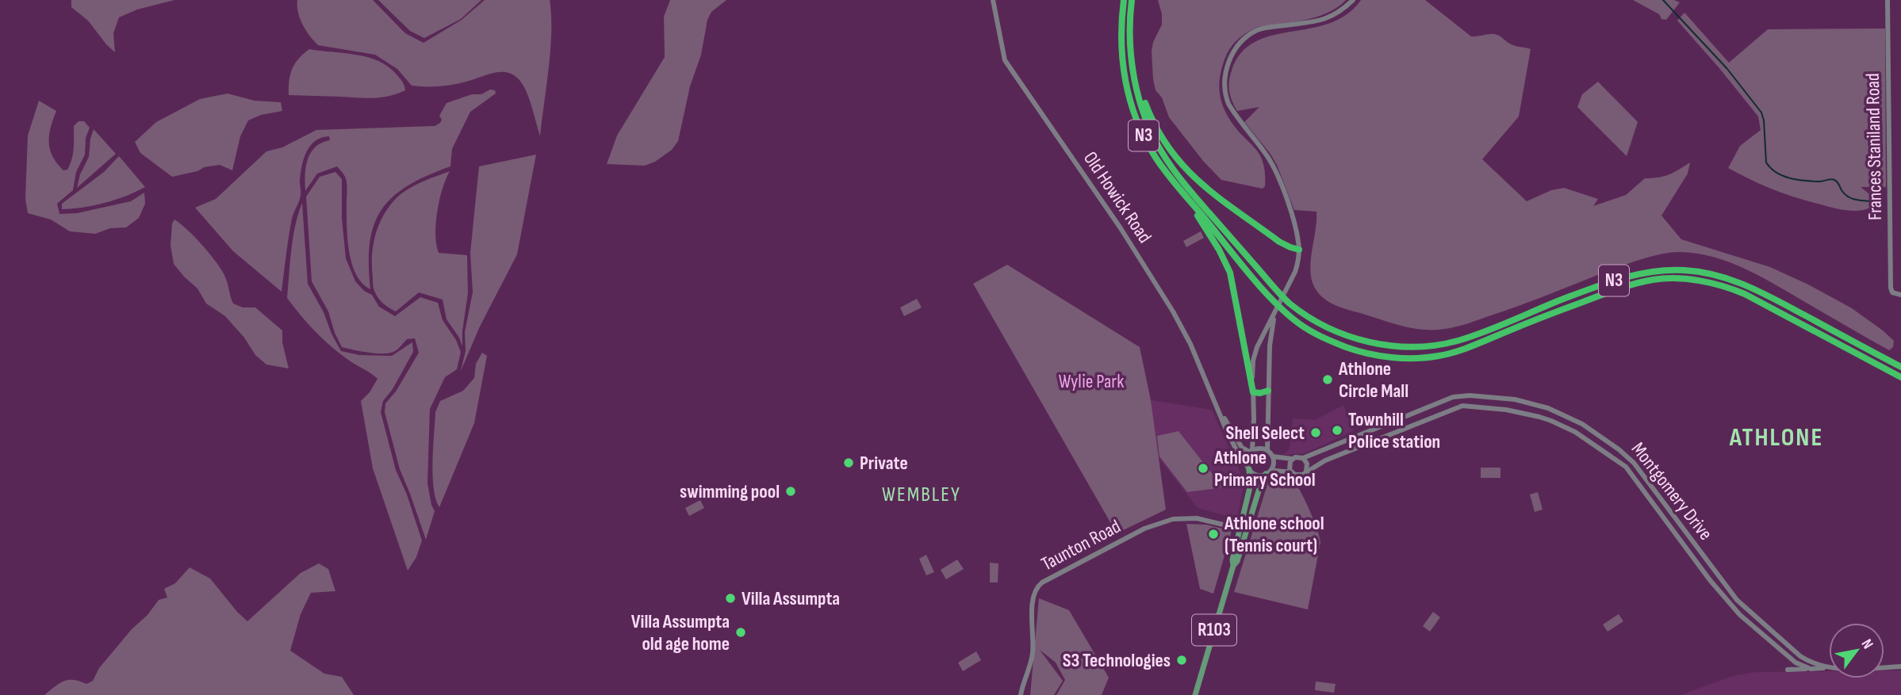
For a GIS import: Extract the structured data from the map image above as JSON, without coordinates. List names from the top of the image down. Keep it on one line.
{"streets":{"highway":["N3"],"main road":["R103"],"street":["Frances Staniland Road","Old Howick Road","Montgomery Drive","Taunton Road"]},"crossings":[["Old Howick Road","R103"],["Taunton Road","R103"]],"districts":["ATHLONE","WEMBLEY"],"parks":["Wylie Park"],"places":["Athlone Circle Mall","Townhill Police station","Shell Select","Private","Athlone Primary School","swimming pool","Athlone school (Tennis court)","Villa Assumpta","Villa Assumpta old age home","S3 Technologies"],"north":"top right"}
